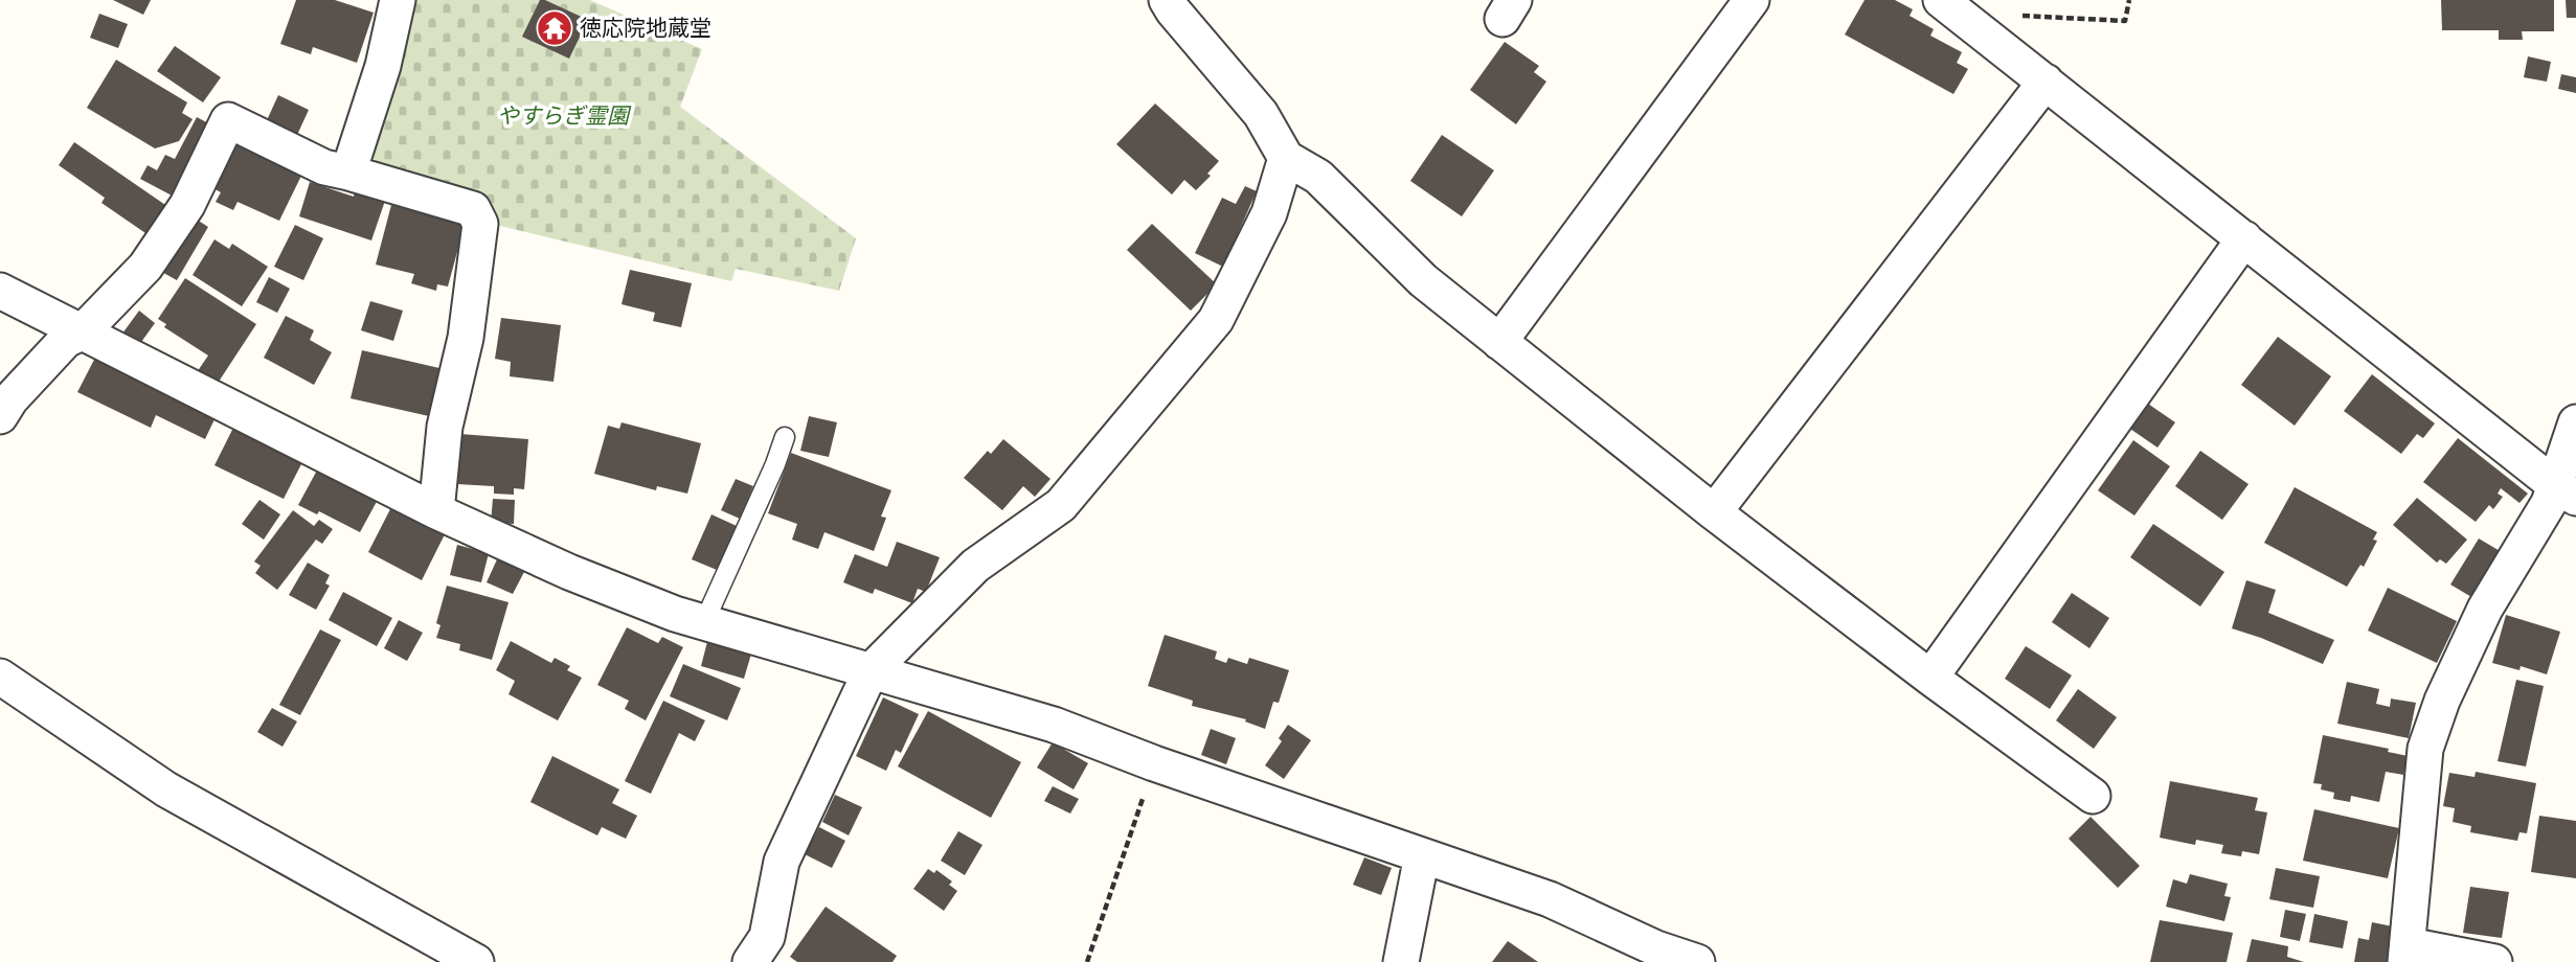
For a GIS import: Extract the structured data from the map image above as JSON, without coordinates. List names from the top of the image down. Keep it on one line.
{"parks":["やすらぎ霊園"],"places":{"temple":["徳応院地蔵堂"]}}
